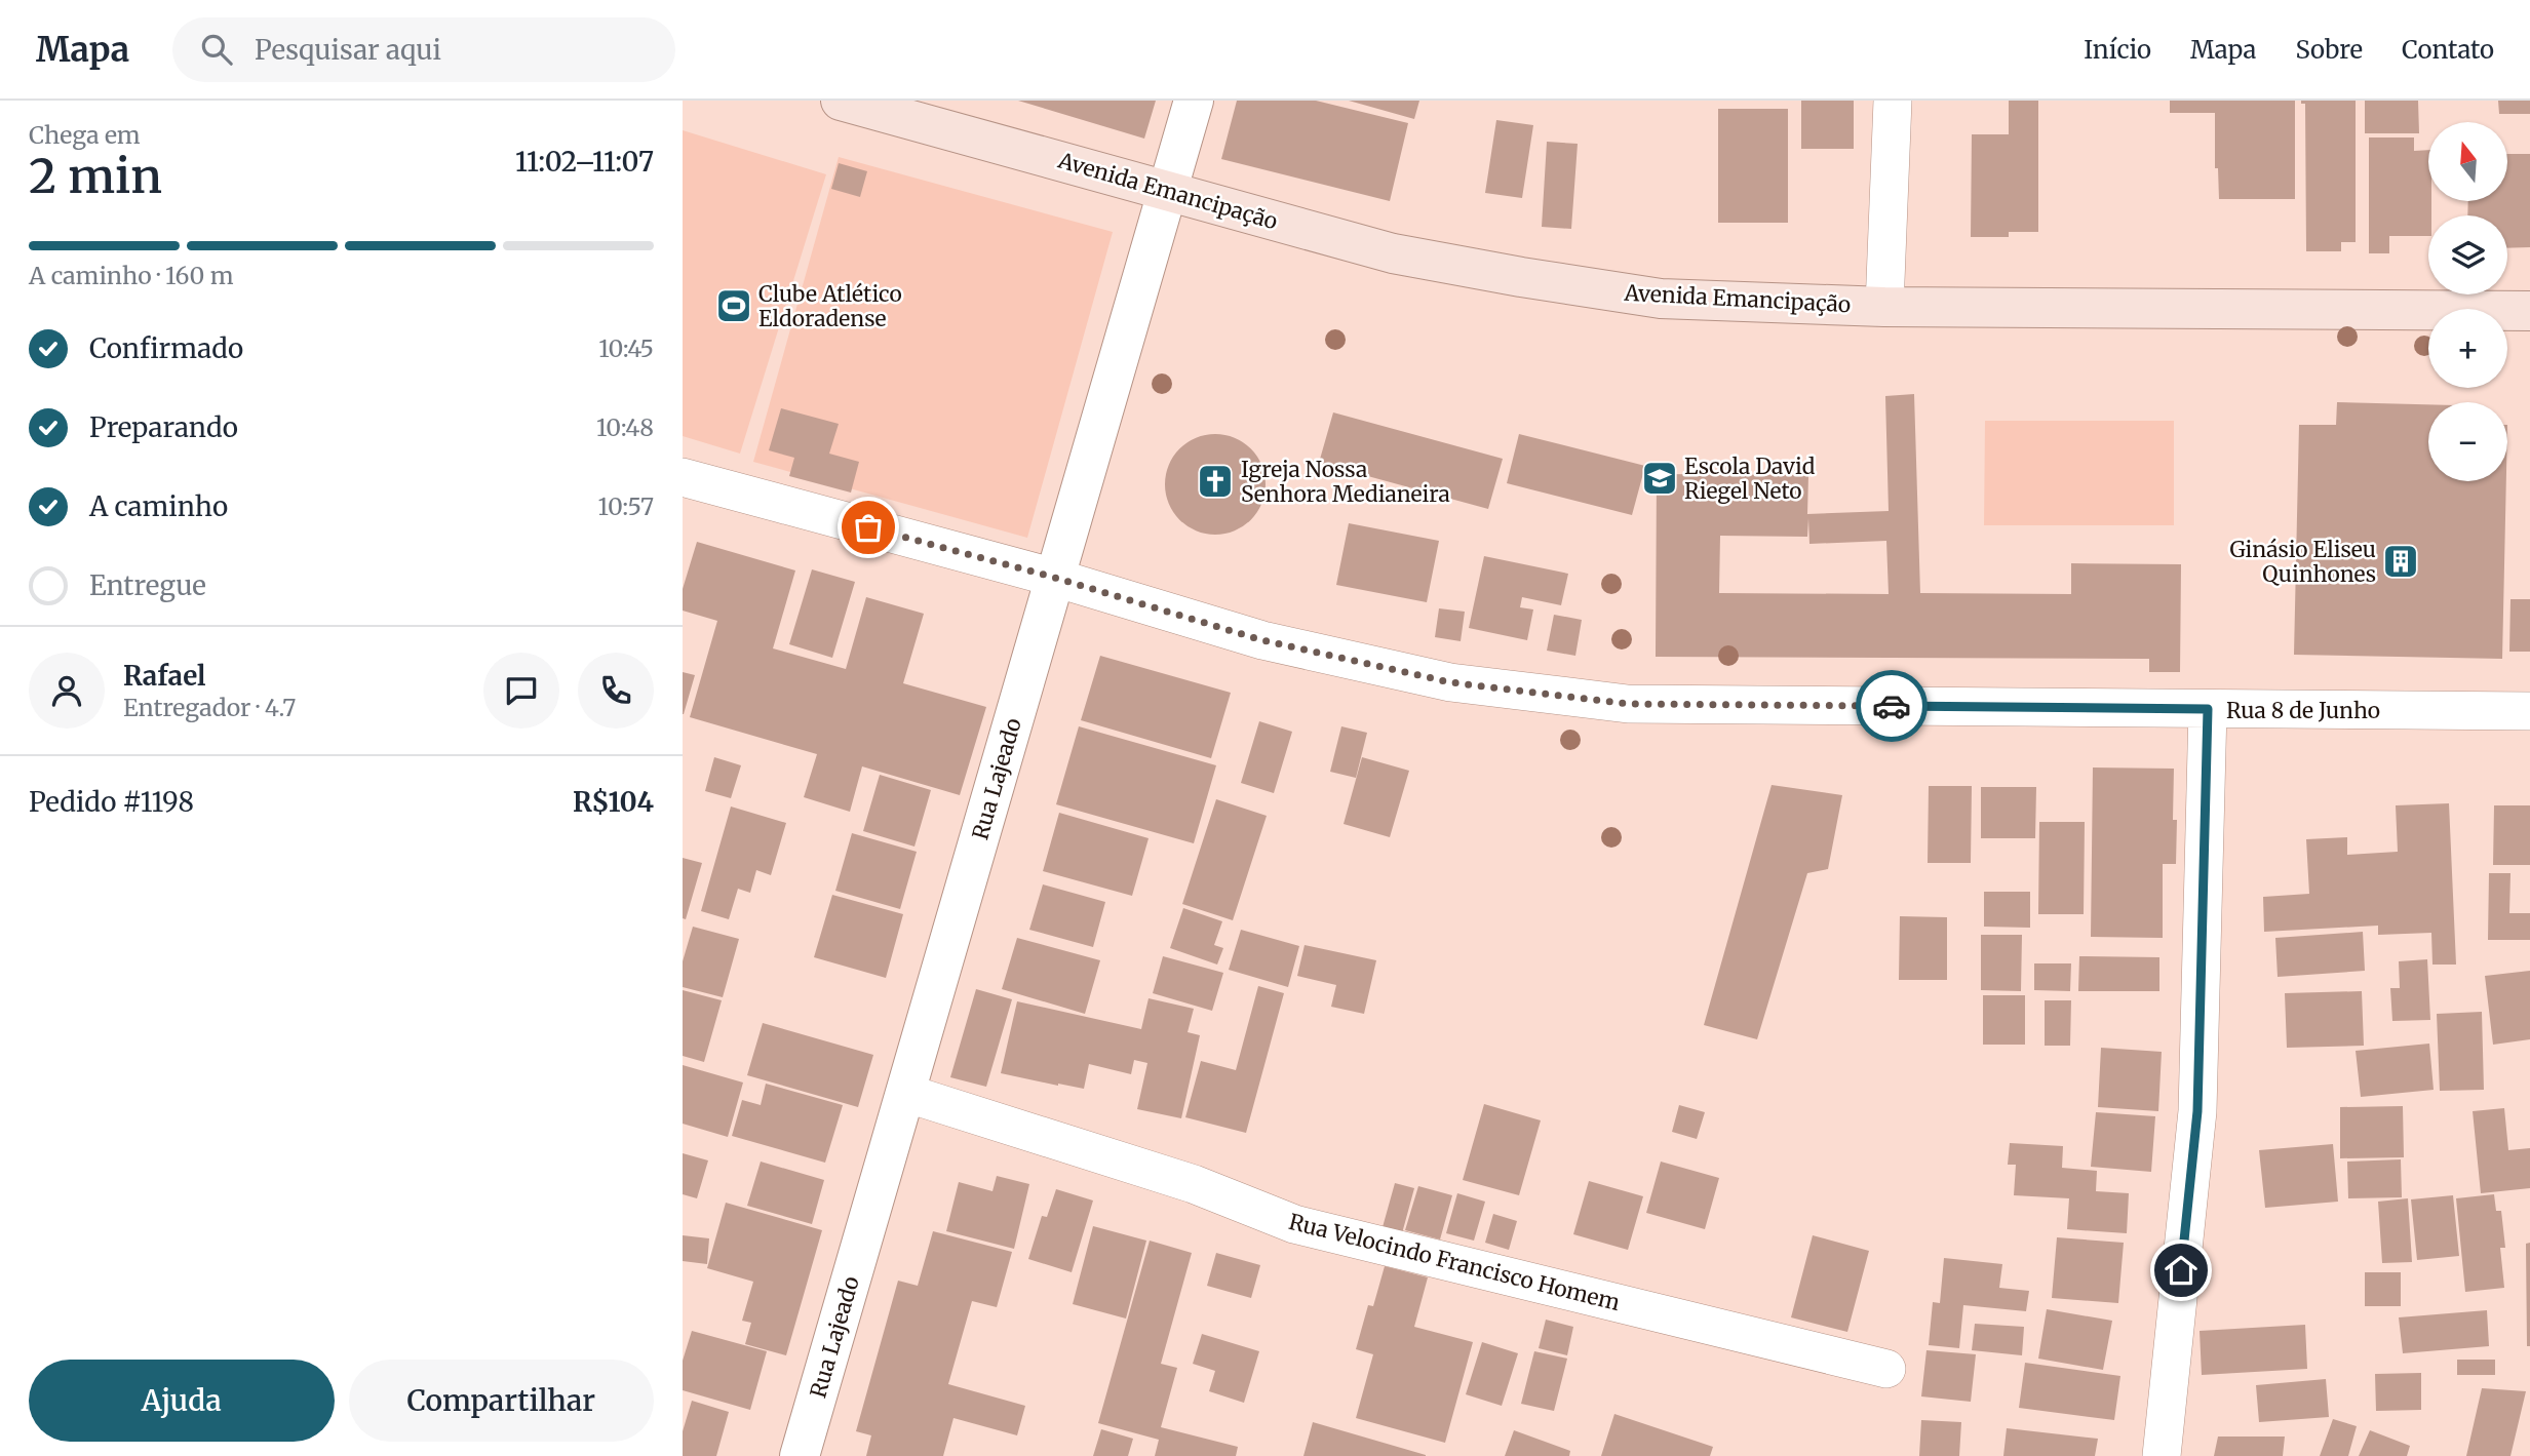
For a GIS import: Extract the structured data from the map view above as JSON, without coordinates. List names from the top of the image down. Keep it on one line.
{"streets":{"main road":["Avenida Emancipação"],"street":["Rua 8 de Junho","Rua Lajeado","Rua Velocindo Francisco Homem"]},"crossings":[["Avenida Emancipação","Rua Lajeado"],["Rua 8 de Junho","Rua Lajeado"],["Rua Lajeado","Rua Velocindo Francisco Homem"]],"places":{"sports":["Clube Atlético Eldoradense"],"school or university":["Escola David Riegel Neto"],"church":["Igreja Nossa Senhora Medianeira"],"building":["Ginásio Eliseu Quinhones"]},"north":"top","page":{"header":"Mapa","search":"Pesquisar aqui","nav":["Início","Mapa","Sobre","Contato"],"heading":["2 min","Chega em","11:02–11:07"],"panel":["Rafael","Entregador · 4.7","Pedido #1198","R$104"],"map_buttons":["+","−"],"bar":"A caminho · 160 m","list":[["Confirmado","10:45"],["Preparando","10:48"],["A caminho","10:57"],"Entregue"],"buttons":["Ajuda","Compartilhar"]}}
